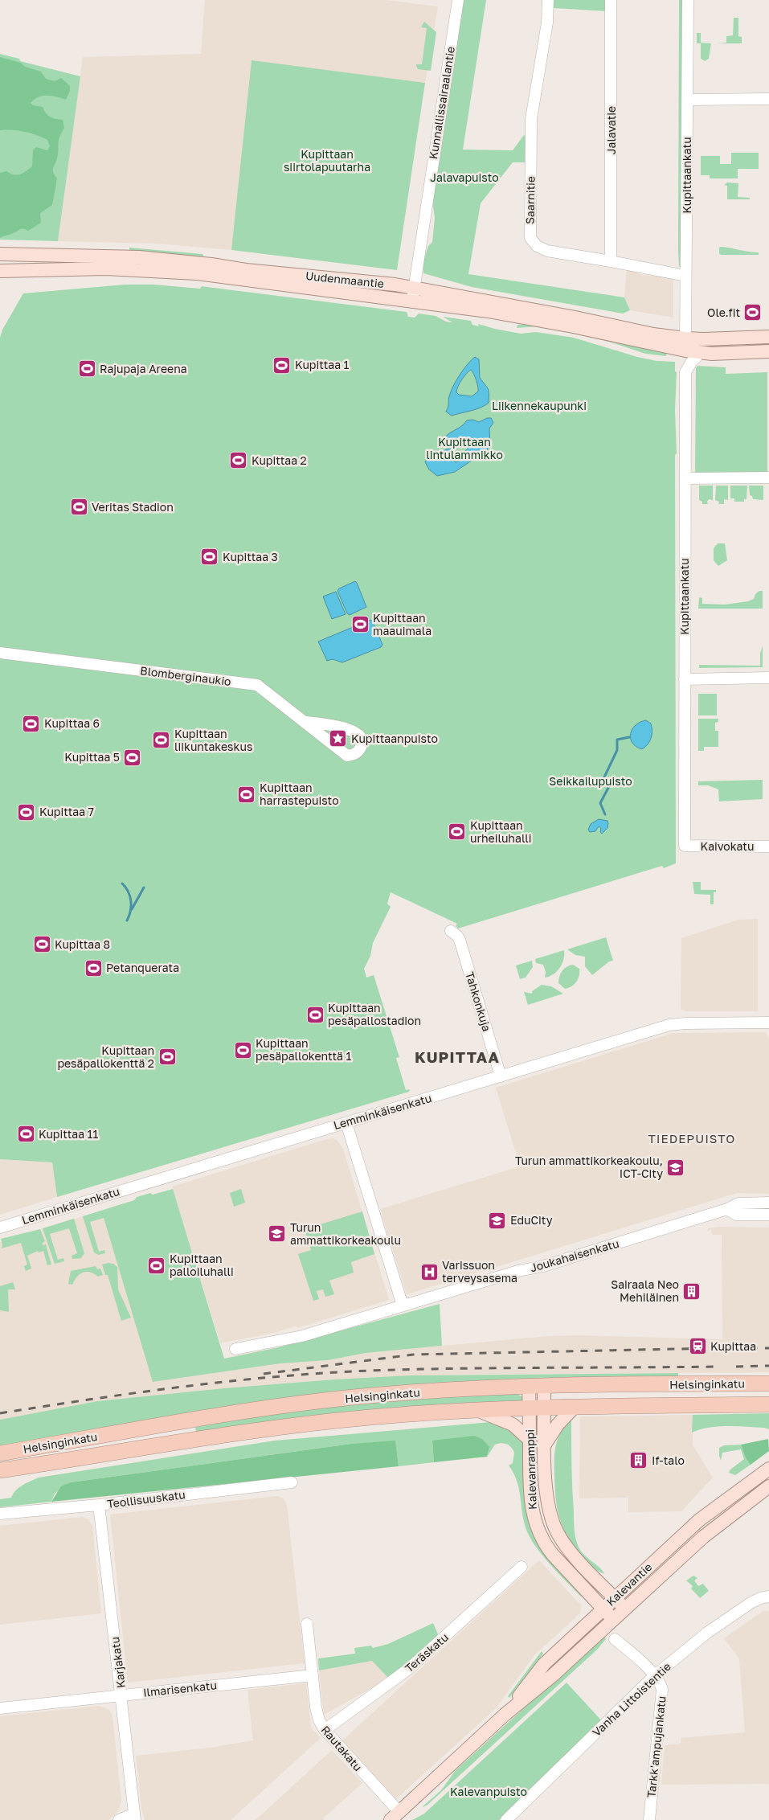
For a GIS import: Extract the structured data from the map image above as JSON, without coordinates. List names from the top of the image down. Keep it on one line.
{"streets":{"highway":["Helsinginkatu"],"main road":["Uudenmaantie","Kalevanramppi","Kalevantie"],"street":["Kunnallissairaalantie","Jalavatie","Kupittaankatu","Saarnitie","Blomberginaukio","Kaivokatu","Tahkonkuja","Lemminkäisenkatu","Joukahaisenkatu","Teollisuuskatu","Teräskatu","Karjakatu","Ilmarisenkatu","Vanha Littoistentie","Tarkk'ampujankatu","Rautakatu"]},"crossings":[["Kunnallissairaalantie","Uudenmaantie"],["Jalavatie","Saarnitie"],["Kupittaankatu","Saarnitie"],["Kupittaankatu","Uudenmaantie"],["Kupittaankatu","Kaivokatu"],["Tahkonkuja","Lemminkäisenkatu"],["Helsinginkatu","Kalevanramppi"],["Kalevanramppi","Kalevantie"],["Teollisuuskatu","Karjakatu"],["Kalevantie","Rautakatu"],["Teräskatu","Rautakatu"],["Karjakatu","Ilmarisenkatu"],["Ilmarisenkatu","Rautakatu"],["Vanha Littoistentie","Tarkk'ampujankatu"]],"districts":["KUPITTAA","TIEDEPUISTO"],"parks":["Kupittaan siirtolapuutarha","Jalavapuisto","Liikennekaupunki","Kupittaan lintulammikko","Seikkailupuisto","Kalevanpuisto"],"places":{"sports":["Ole.fit","Kupittaa 1","Rajupaja Areena","Kupittaa 2","Veritas Stadion","Kupittaa 3","Kupittaan maauimala","Kupittaa 6","Kupittaan liikuntakeskus","Kupittaa 5","Kupittaan harrastepuisto","Kupittaa 7","Kupittaan urheiluhalli","Kupittaa 8","Petanquerata","Kupittaan pesäpallostadion","Kupittaan pesäpallokenttä 1","Kupittaan pesäpallokenttä 2","Kupittaa 11","Kupittaan palloiluhalli"],"place":["Kupittaanpuisto"],"school or university":["Turun ammattikorkeakoulu, ICT-City","EduCity","Turun ammattikorkeakoulu"],"hospital":["Varissuon terveysasema"],"building":["Sairaala Neo Mehiläinen","If-talo"],"station":["Kupittaa"]}}
